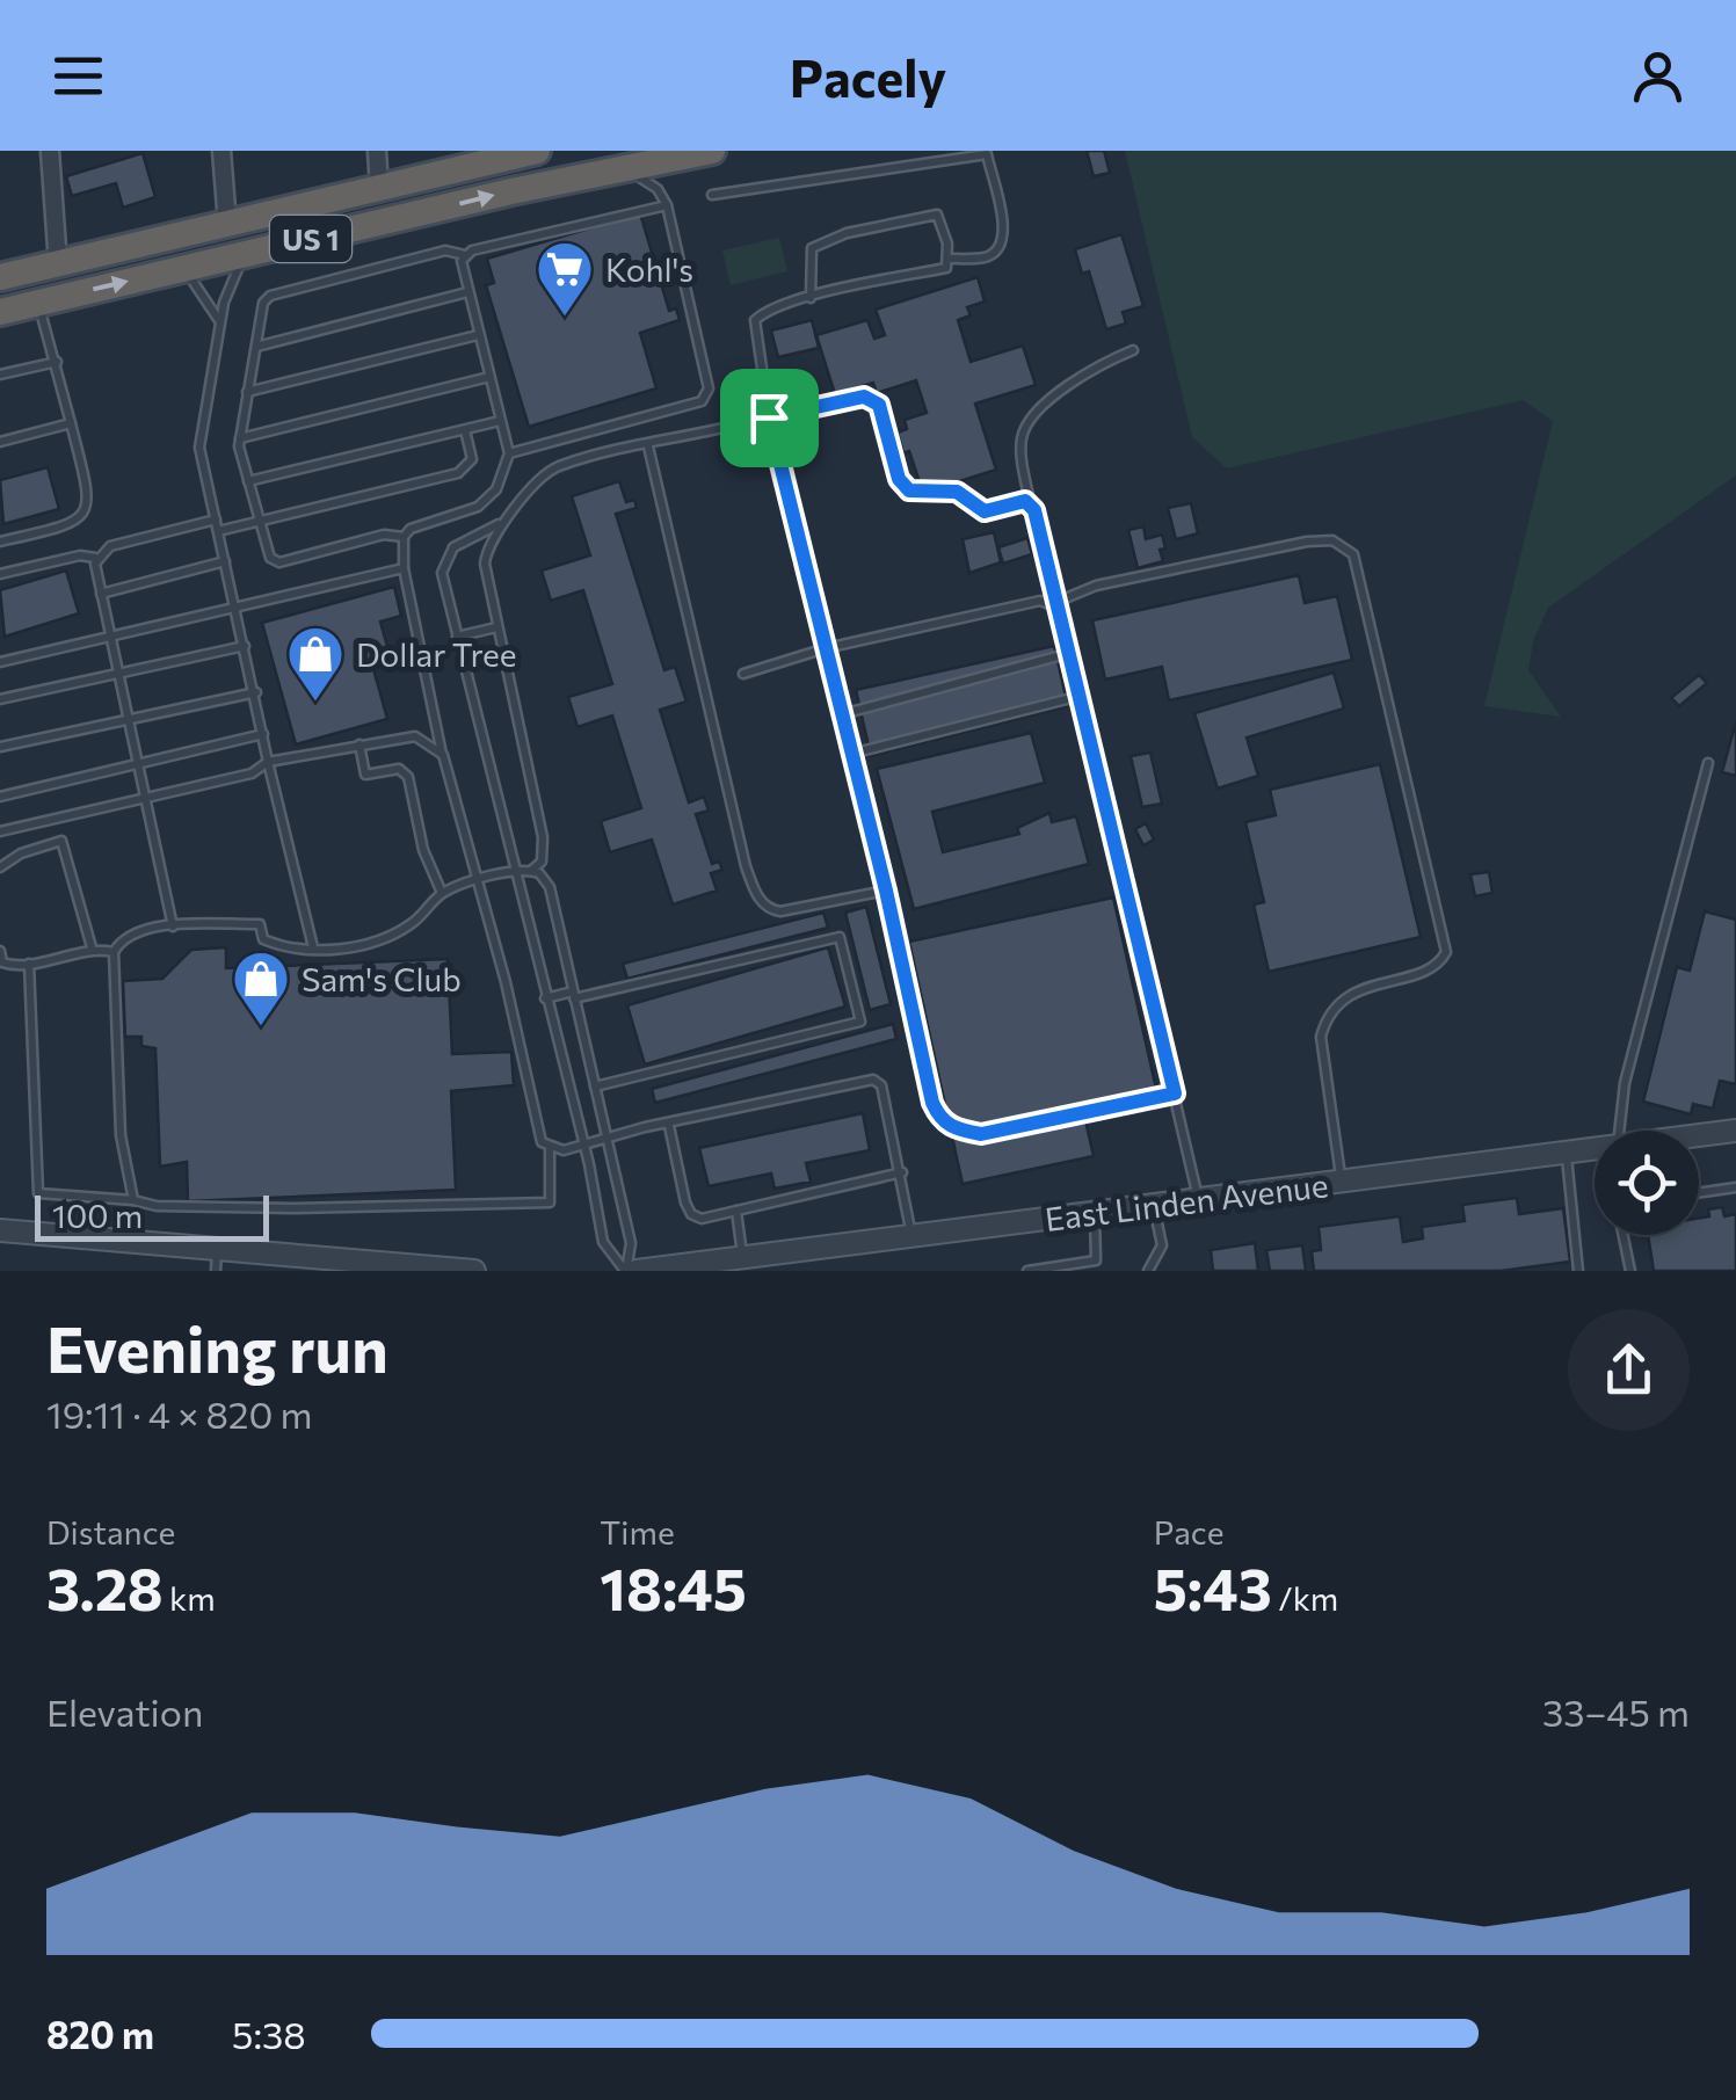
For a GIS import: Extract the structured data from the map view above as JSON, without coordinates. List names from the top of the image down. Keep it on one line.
{"streets":{"highway":["US 1"],"street":["East Linden Avenue"]},"places":{"supermarket":["Kohl's"],"shop":["Dollar Tree","Sam's Club"]},"scale_bar":"100 m","page":{"header":"Pacely","scale":"100 m","heading":["Evening run","19:11 · 4 × 820 m"],"stats":[["Distance","3.28 km"],["Time","18:45"],["Pace","5:43 /km"]],"chart":["Elevation","33–45 m"],"list":[{"name":"820 m","note":"5:38"}]}}
